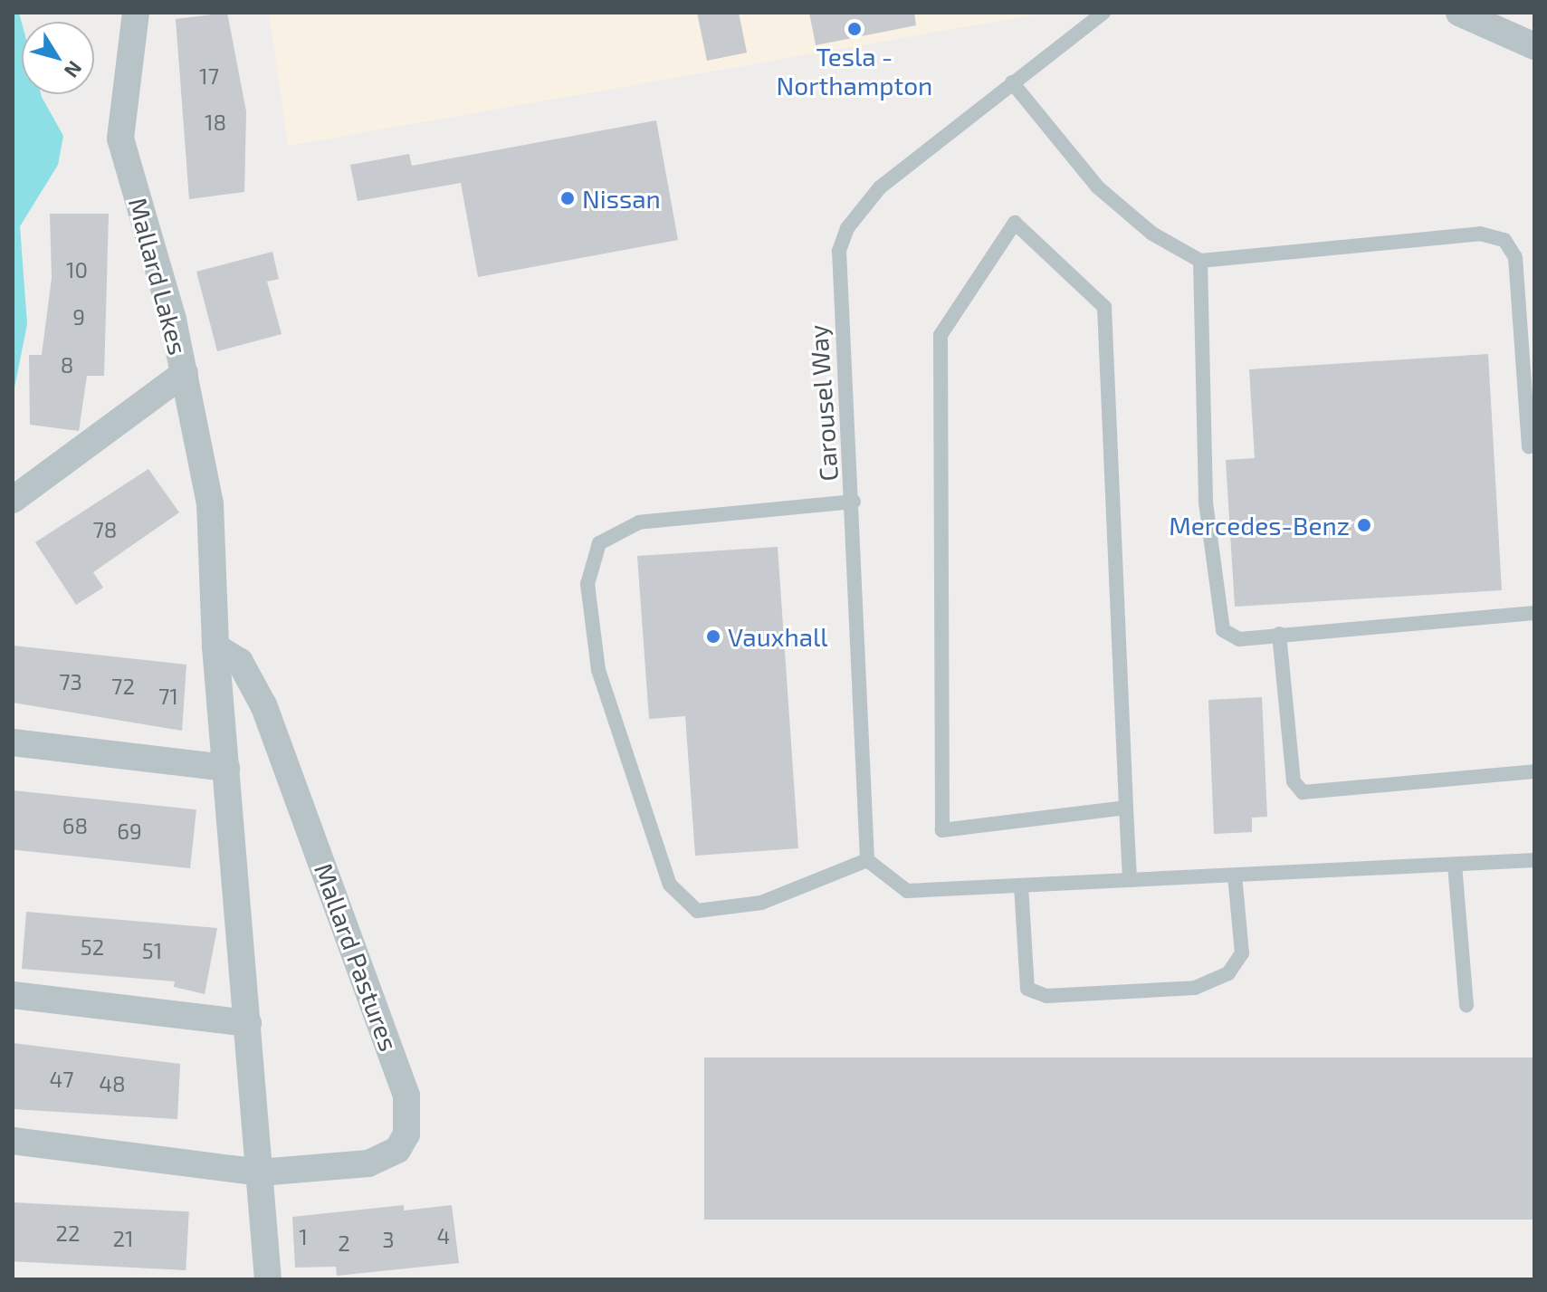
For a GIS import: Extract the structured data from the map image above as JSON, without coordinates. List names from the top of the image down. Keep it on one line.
{"streets":{"street":["Mallard Lakes","Mallard Pastures"],"lane":["Carousel Way"]},"places":["Tesla - Northampton","Nissan","Mercedes-Benz","Vauxhall"],"house_numbers":["17","18","10","9","8","78","73","72","71","68","69","52","51","47","48","22","4","1","21","3","2"],"north":"bottom right"}
